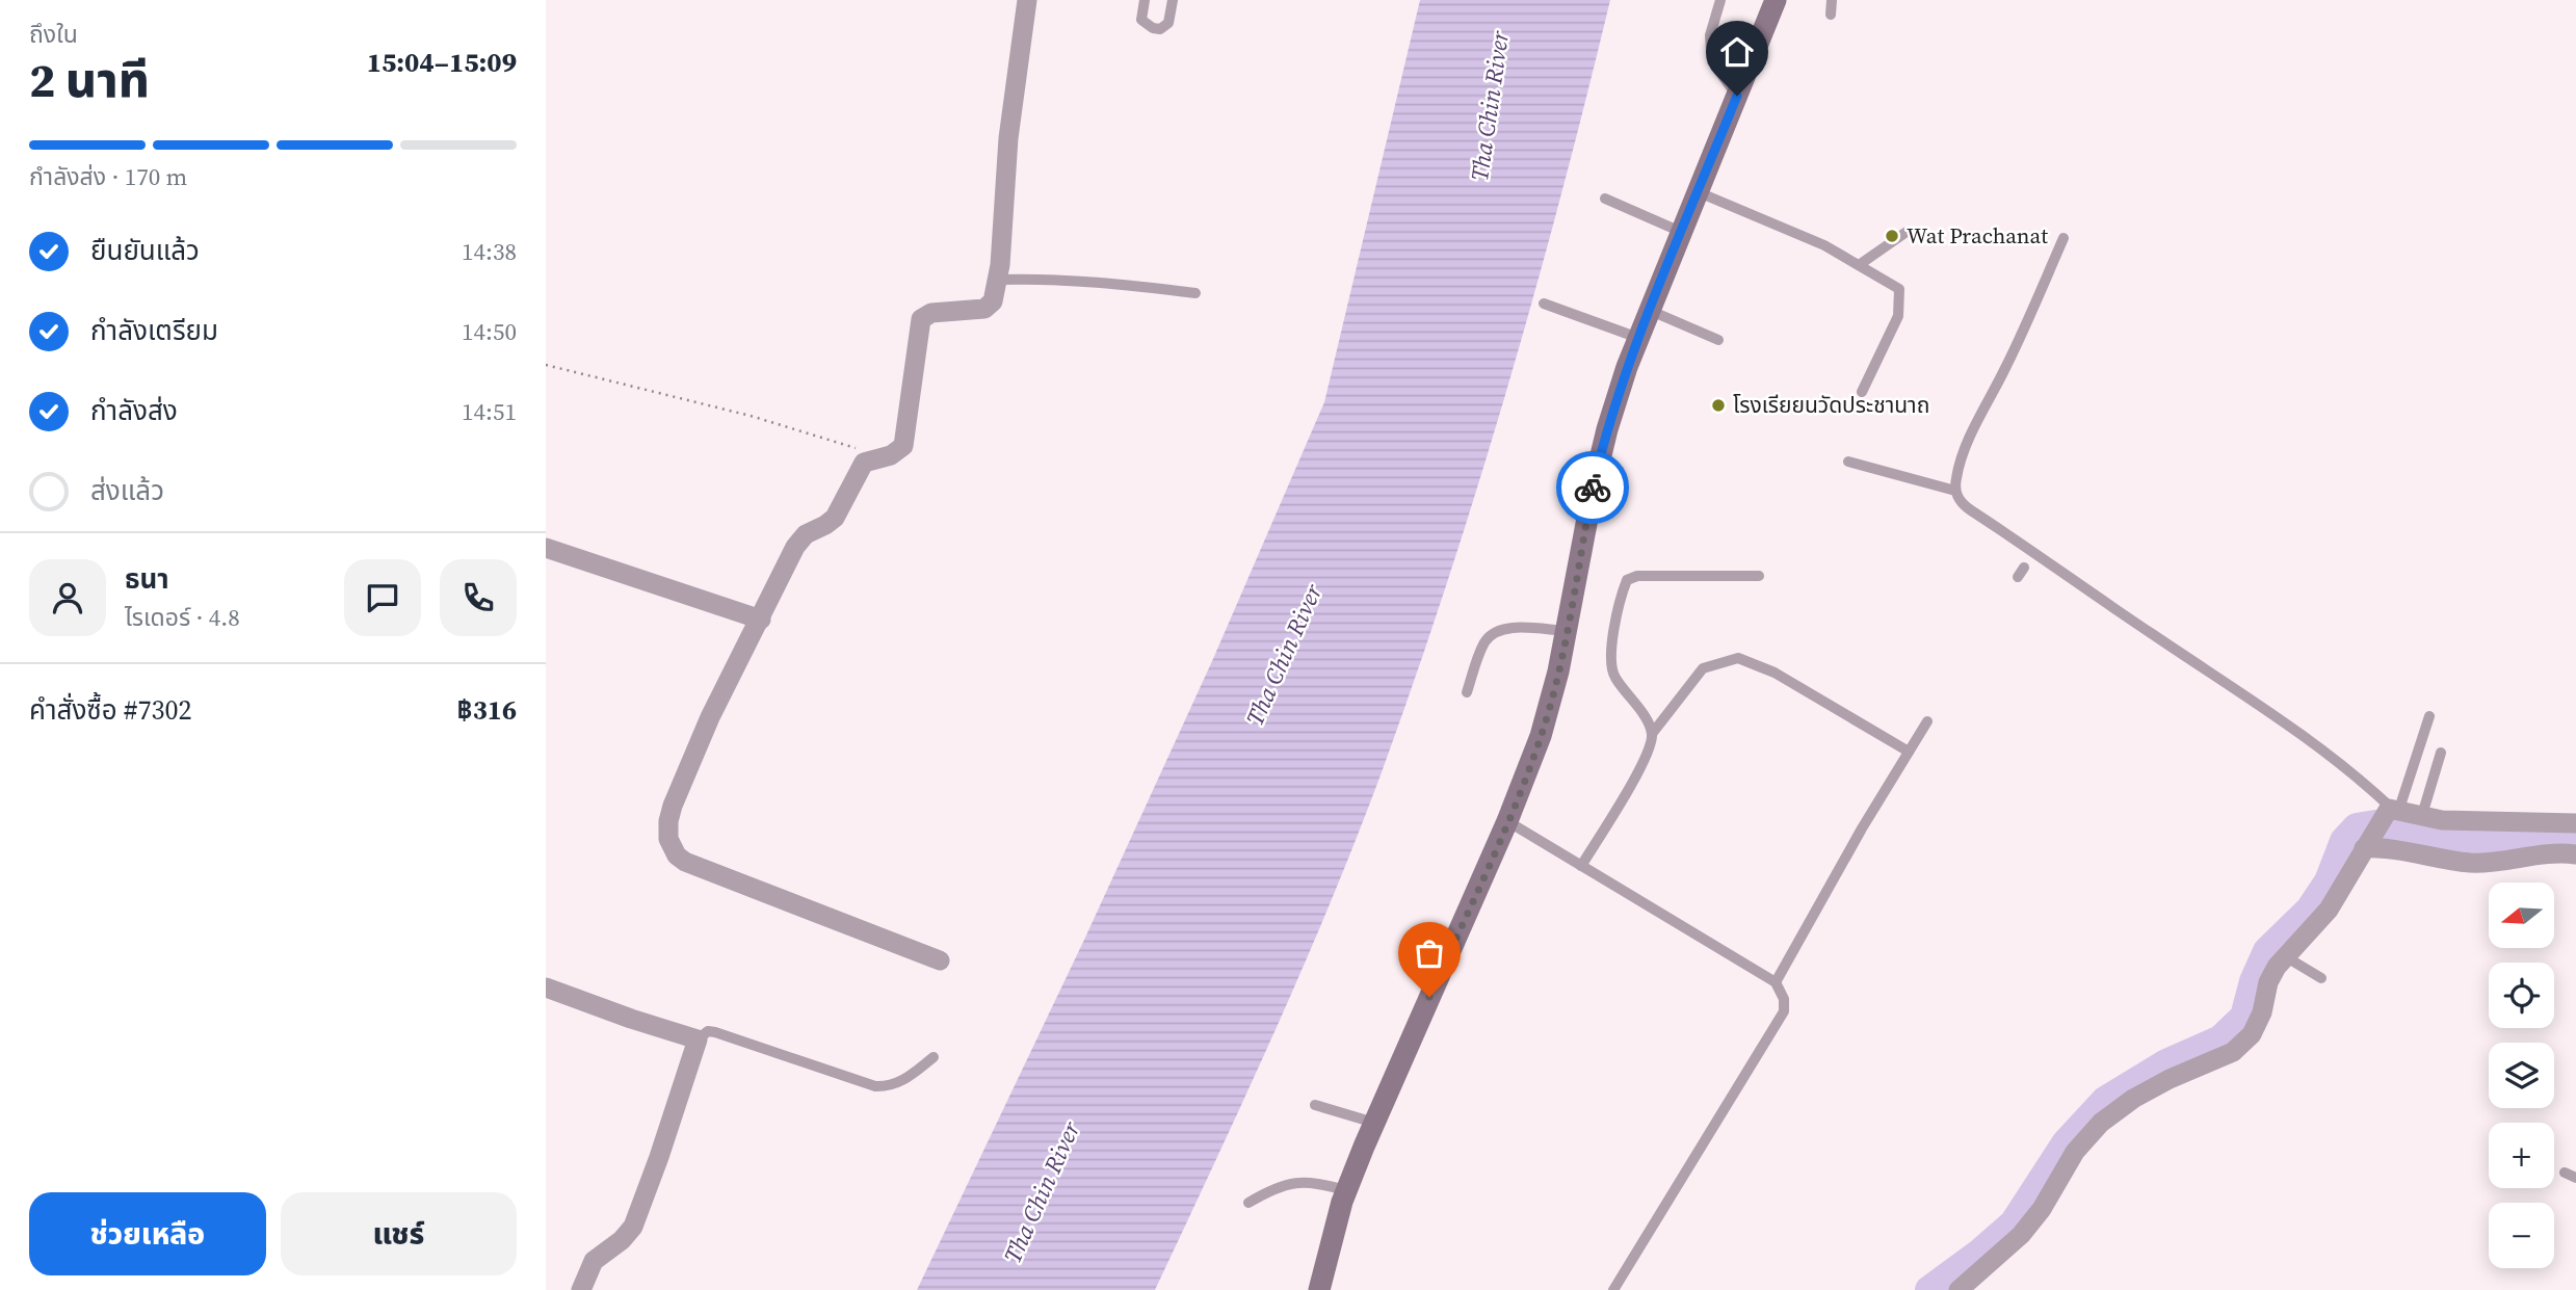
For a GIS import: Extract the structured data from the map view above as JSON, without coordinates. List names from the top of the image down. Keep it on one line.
{"water":["Tha Chin River"],"places":["Wat Prachanat","โรงเรียยนวัดประชานาถ"],"north":"left","page":{"heading":["2 นาที","ถึงใน","15:04–15:09"],"panel":["ธนา","ไรเดอร์ · 4.8","คำสั่งซื้อ #7302","฿316"],"bar":"กำลังส่ง · 170 m","list":[["ยืนยันแล้ว","14:38"],["กำลังเตรียม","14:50"],["กำลังส่ง","14:51"],"ส่งแล้ว"],"map_buttons":["+","−"],"buttons":["ช่วยเหลือ","แชร์"]}}
